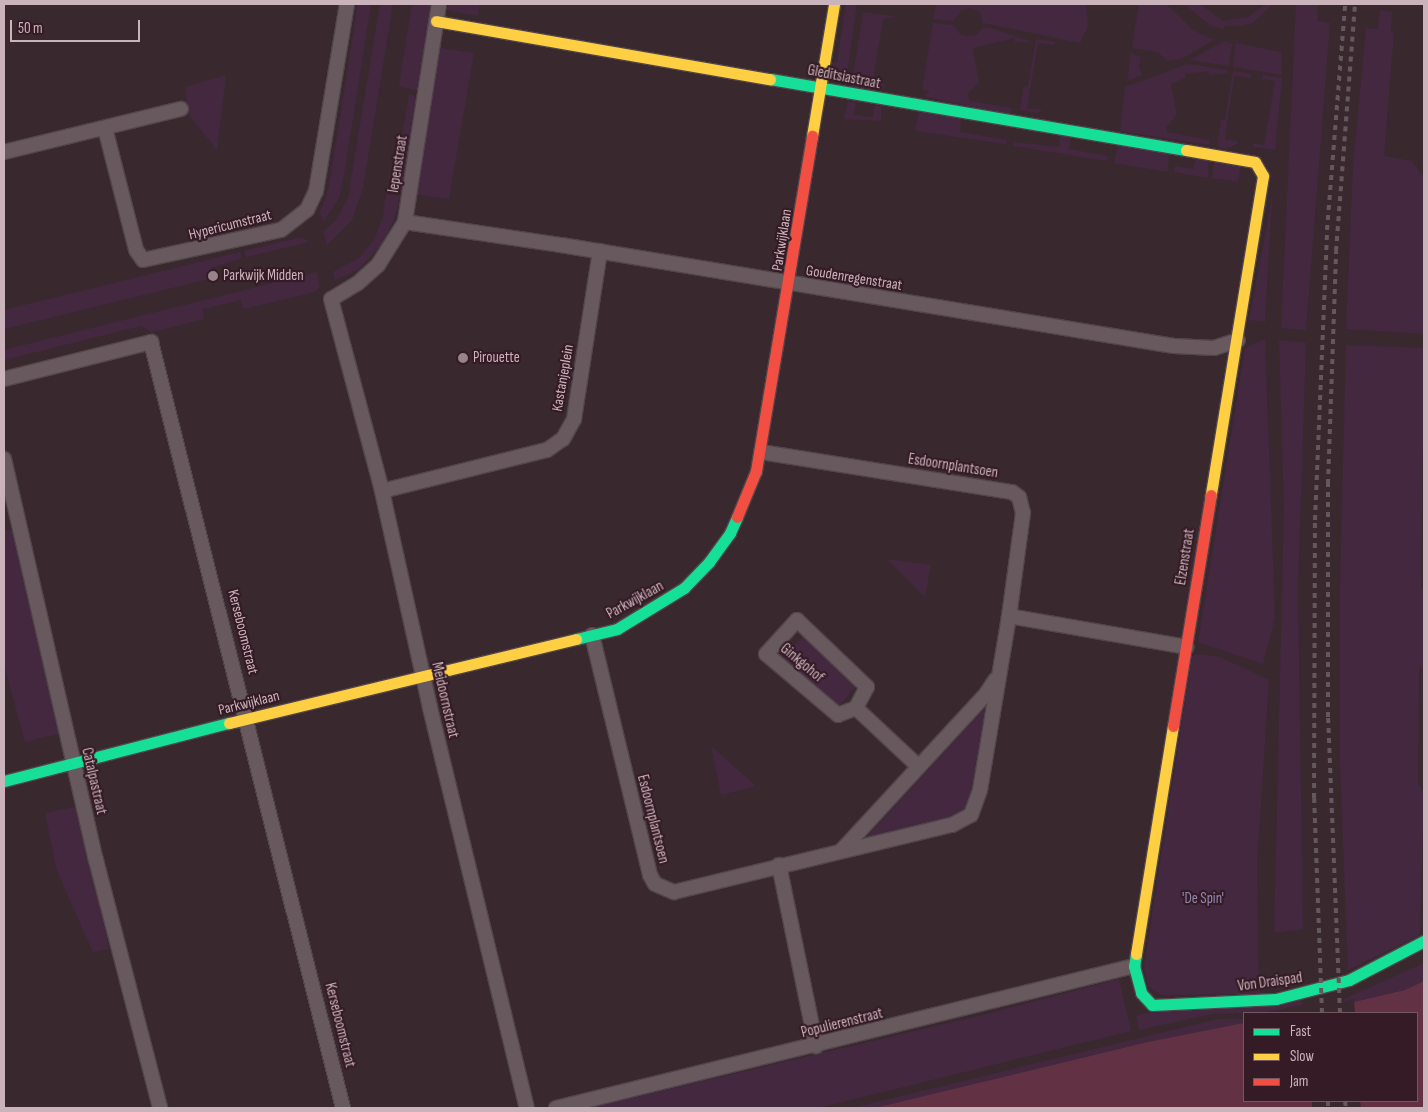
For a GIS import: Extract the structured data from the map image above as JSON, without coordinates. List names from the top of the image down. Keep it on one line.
{"streets":{"street":["Gleditsiastraat","Iepenstraat","Hypericumstraat","Parkwijklaan","Goudenregenstraat","Kastanjeplein","Esdoornplantsoen","Elzenstraat","Kerseboomstraat","Ginkgohof","Meidoornstraat","Catalpastraat","Von Draispad","Populierenstraat"]},"crossings":[["Gleditsiastraat","Iepenstraat"],["Gleditsiastraat","Parkwijklaan"],["Gleditsiastraat","Elzenstraat"],["Iepenstraat","Goudenregenstraat"],["Iepenstraat","Meidoornstraat"],["Parkwijklaan","Goudenregenstraat"],["Parkwijklaan","Esdoornplantsoen"],["Parkwijklaan","Kerseboomstraat"],["Parkwijklaan","Meidoornstraat"],["Parkwijklaan","Catalpastraat"],["Goudenregenstraat","Kastanjeplein"],["Goudenregenstraat","Elzenstraat"],["Kastanjeplein","Meidoornstraat"],["Elzenstraat","Von Draispad"],["Elzenstraat","Populierenstraat"],["Von Draispad","Populierenstraat"]],"parks":["'De Spin'"],"places":["Parkwijk Midden","Pirouette"],"legend":["Fast","Slow","Jam"],"scale_bar":"50 m"}
